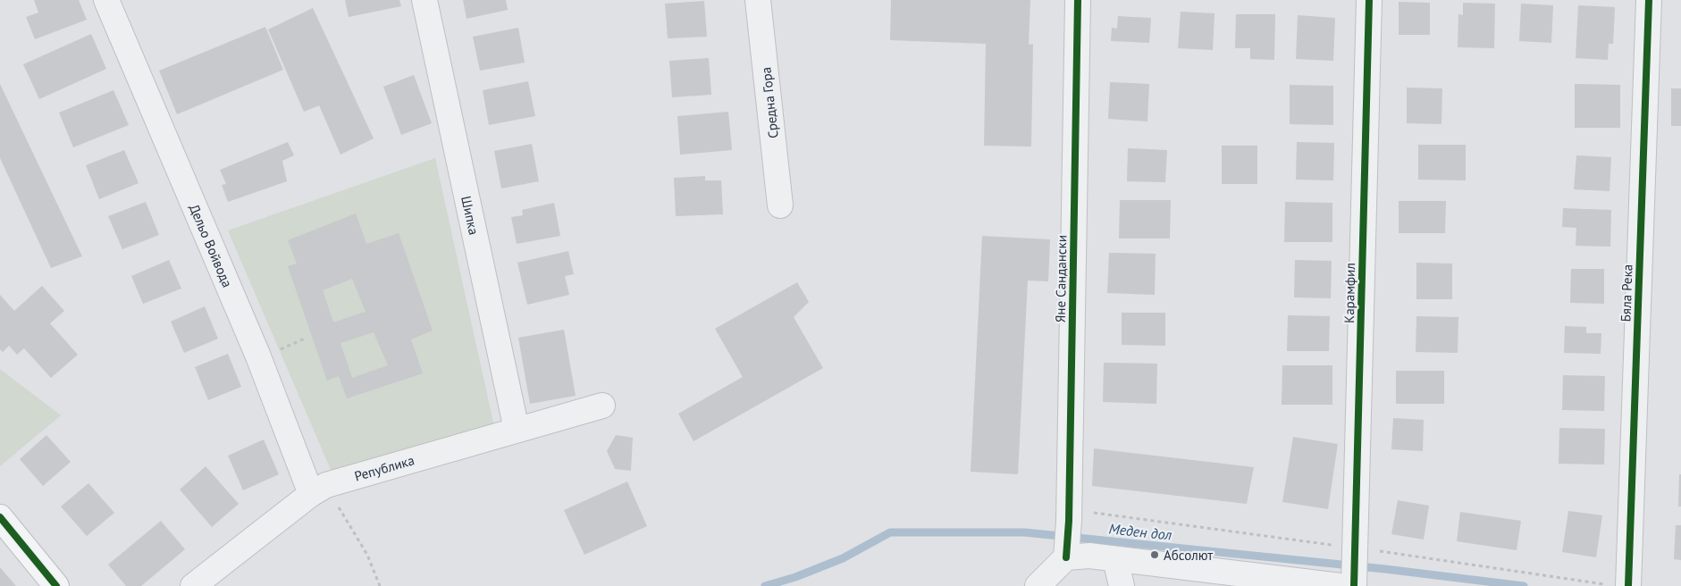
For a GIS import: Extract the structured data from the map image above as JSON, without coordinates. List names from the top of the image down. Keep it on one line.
{"streets":{"street":["Средна Гора","Шипка","Дельо Войвода","Яне Сандански","Карамфил","Бяла Река","Република"]},"crossings":[["Шипка","Република"],["Дельо Войвода","Република"]],"water":["Меден дол"],"places":["Абсолют"]}
